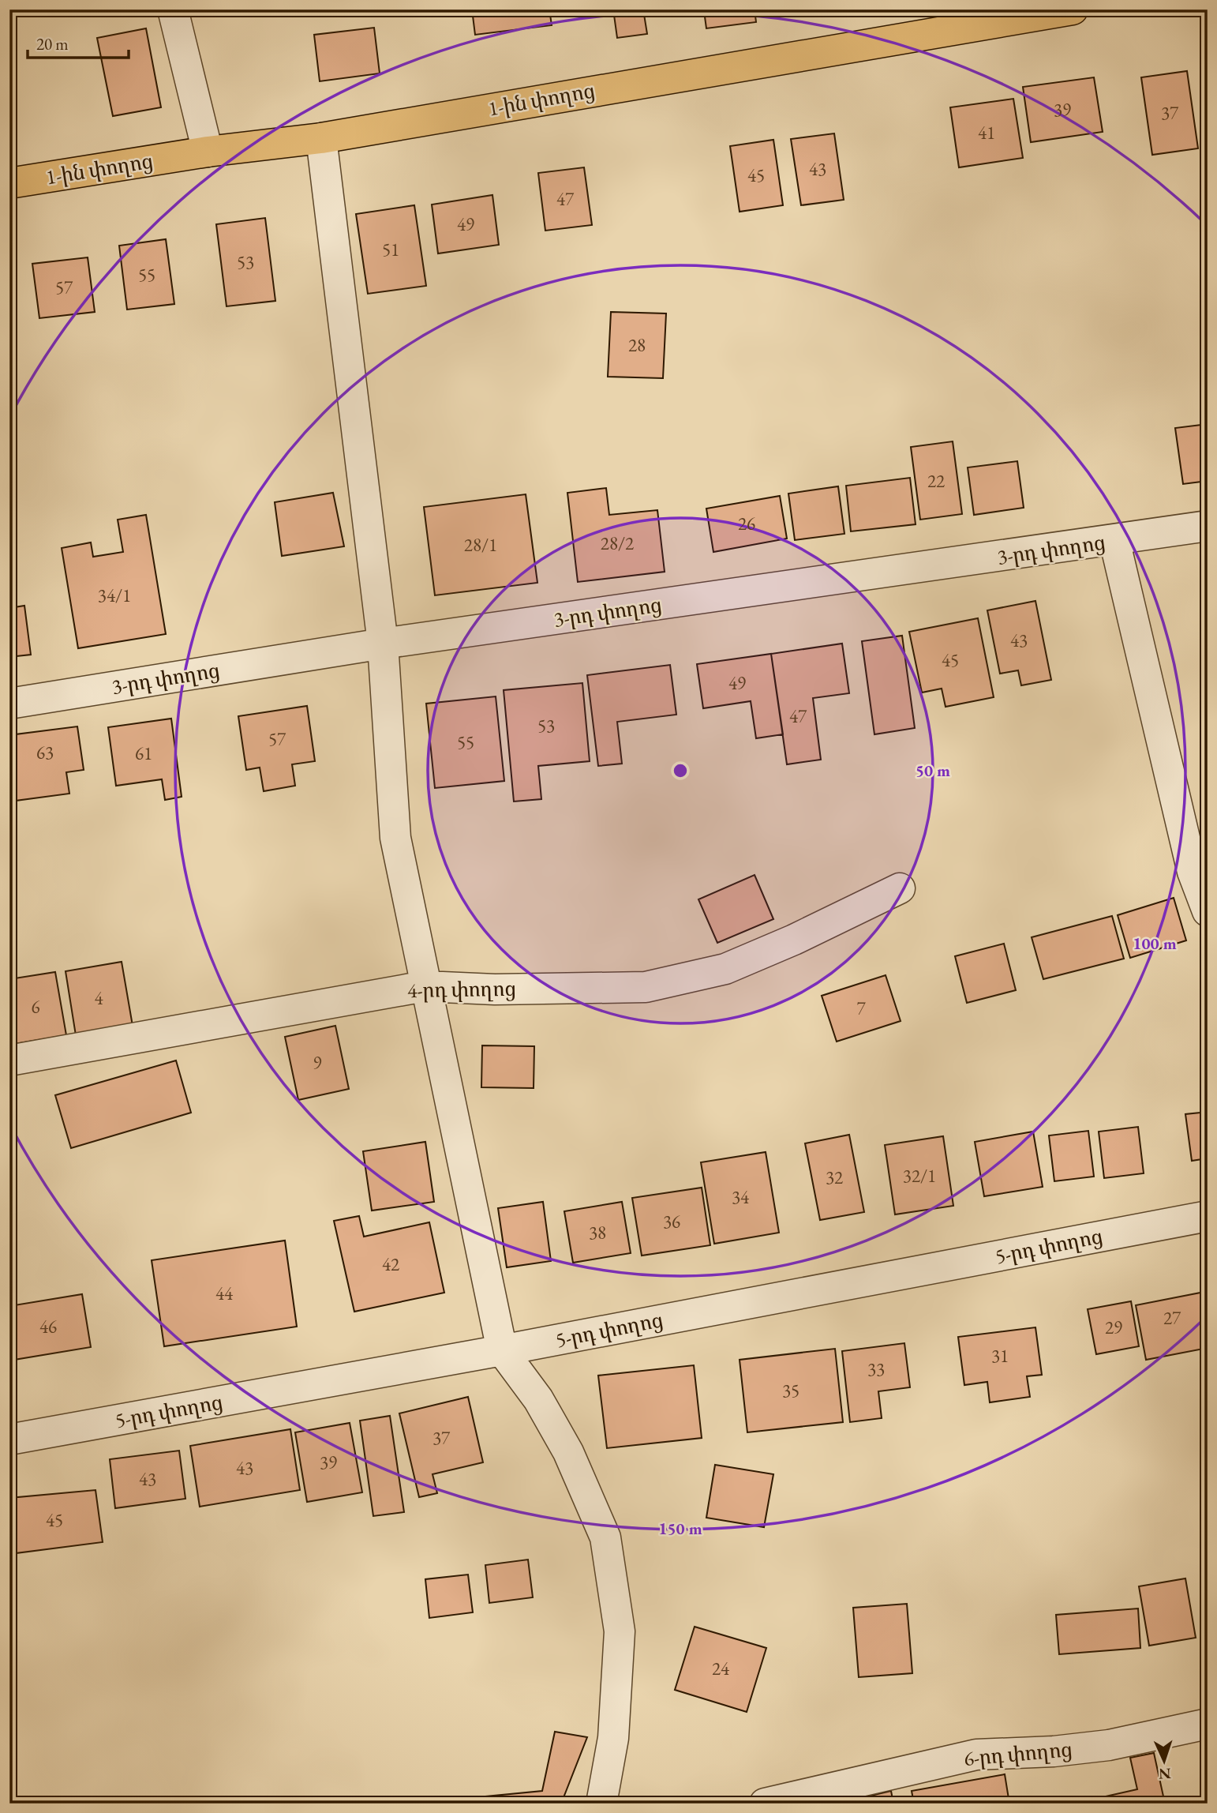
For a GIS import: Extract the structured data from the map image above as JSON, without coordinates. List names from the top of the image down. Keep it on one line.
{"streets":{"main road":["1-ին փողոց"],"street":["3-րդ փողոց","4-րդ փողոց","5-րդ փողոց","6-րդ փողոց"]},"house_numbers":["39","37","41","43","45","47","49","51","53","55","57","28","22","26","28/2","28/1","34/1","43","45","49","47","53","57","55","63","61","4","6","7","9","32/1","32","34","36","38","42","44","27","46","29","31","33","35","37","39","43","43","45","24"],"scale_bar":"20 m","north":"bottom","rings":["50 m","100 m","150 m"]}
